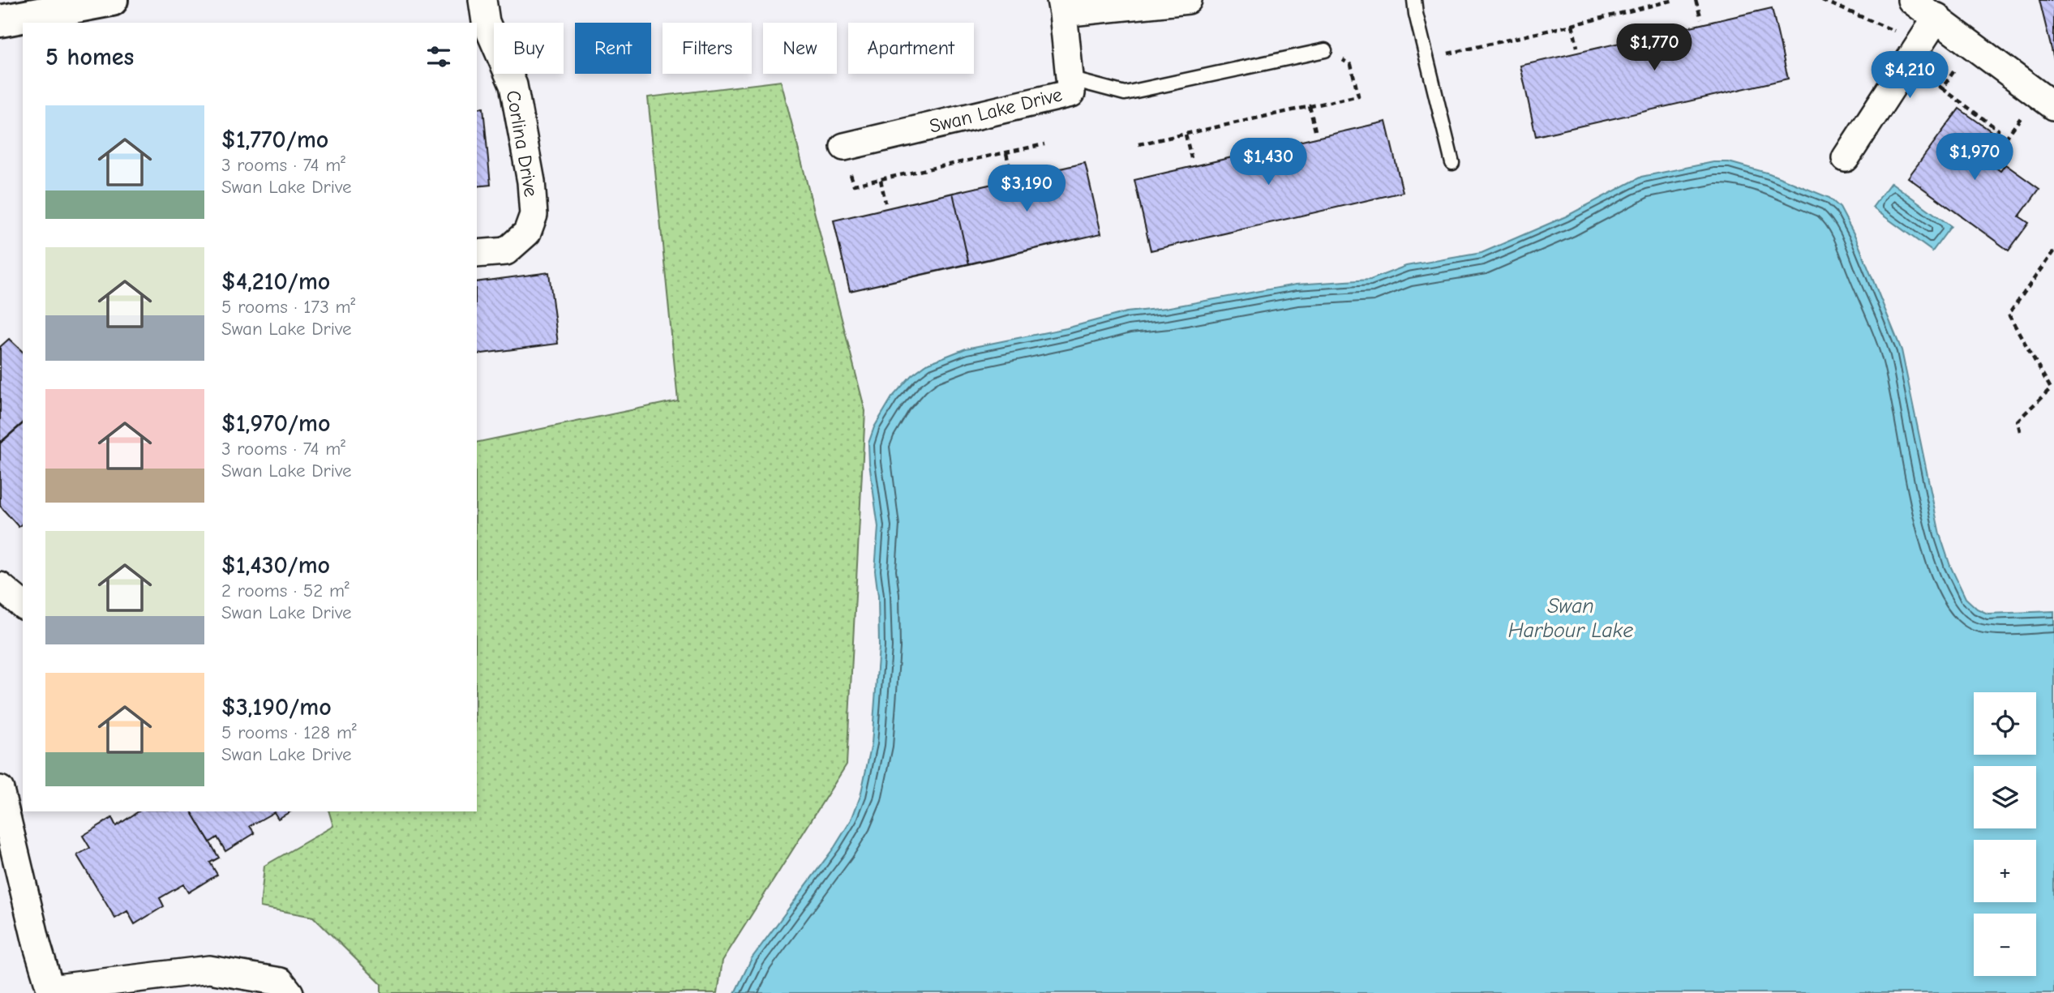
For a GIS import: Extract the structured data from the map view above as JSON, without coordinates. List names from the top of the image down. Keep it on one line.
{"streets":{"street":["Swan Lake Drive","Corlina Drive"]},"water":["Swan Harbour Lake"],"page":{"chip":["Buy","Rent","Filters","New","Apartment"],"heading":"5 homes","price":["$1,770","$4,210","$1,970","$1,430","$3,190"],"list":[{"name":"$1,770/mo","note":"3 rooms · 74 m² · Swan Lake Drive"},{"name":"$4,210/mo","note":"5 rooms · 173 m² · Swan Lake Drive"},{"name":"$1,970/mo","note":"3 rooms · 74 m² · Swan Lake Drive"},{"name":"$1,430/mo","note":"2 rooms · 52 m² · Swan Lake Drive"},{"name":"$3,190/mo","note":"5 rooms · 128 m² · Swan Lake Drive"}],"map_buttons":["+","−"]}}
